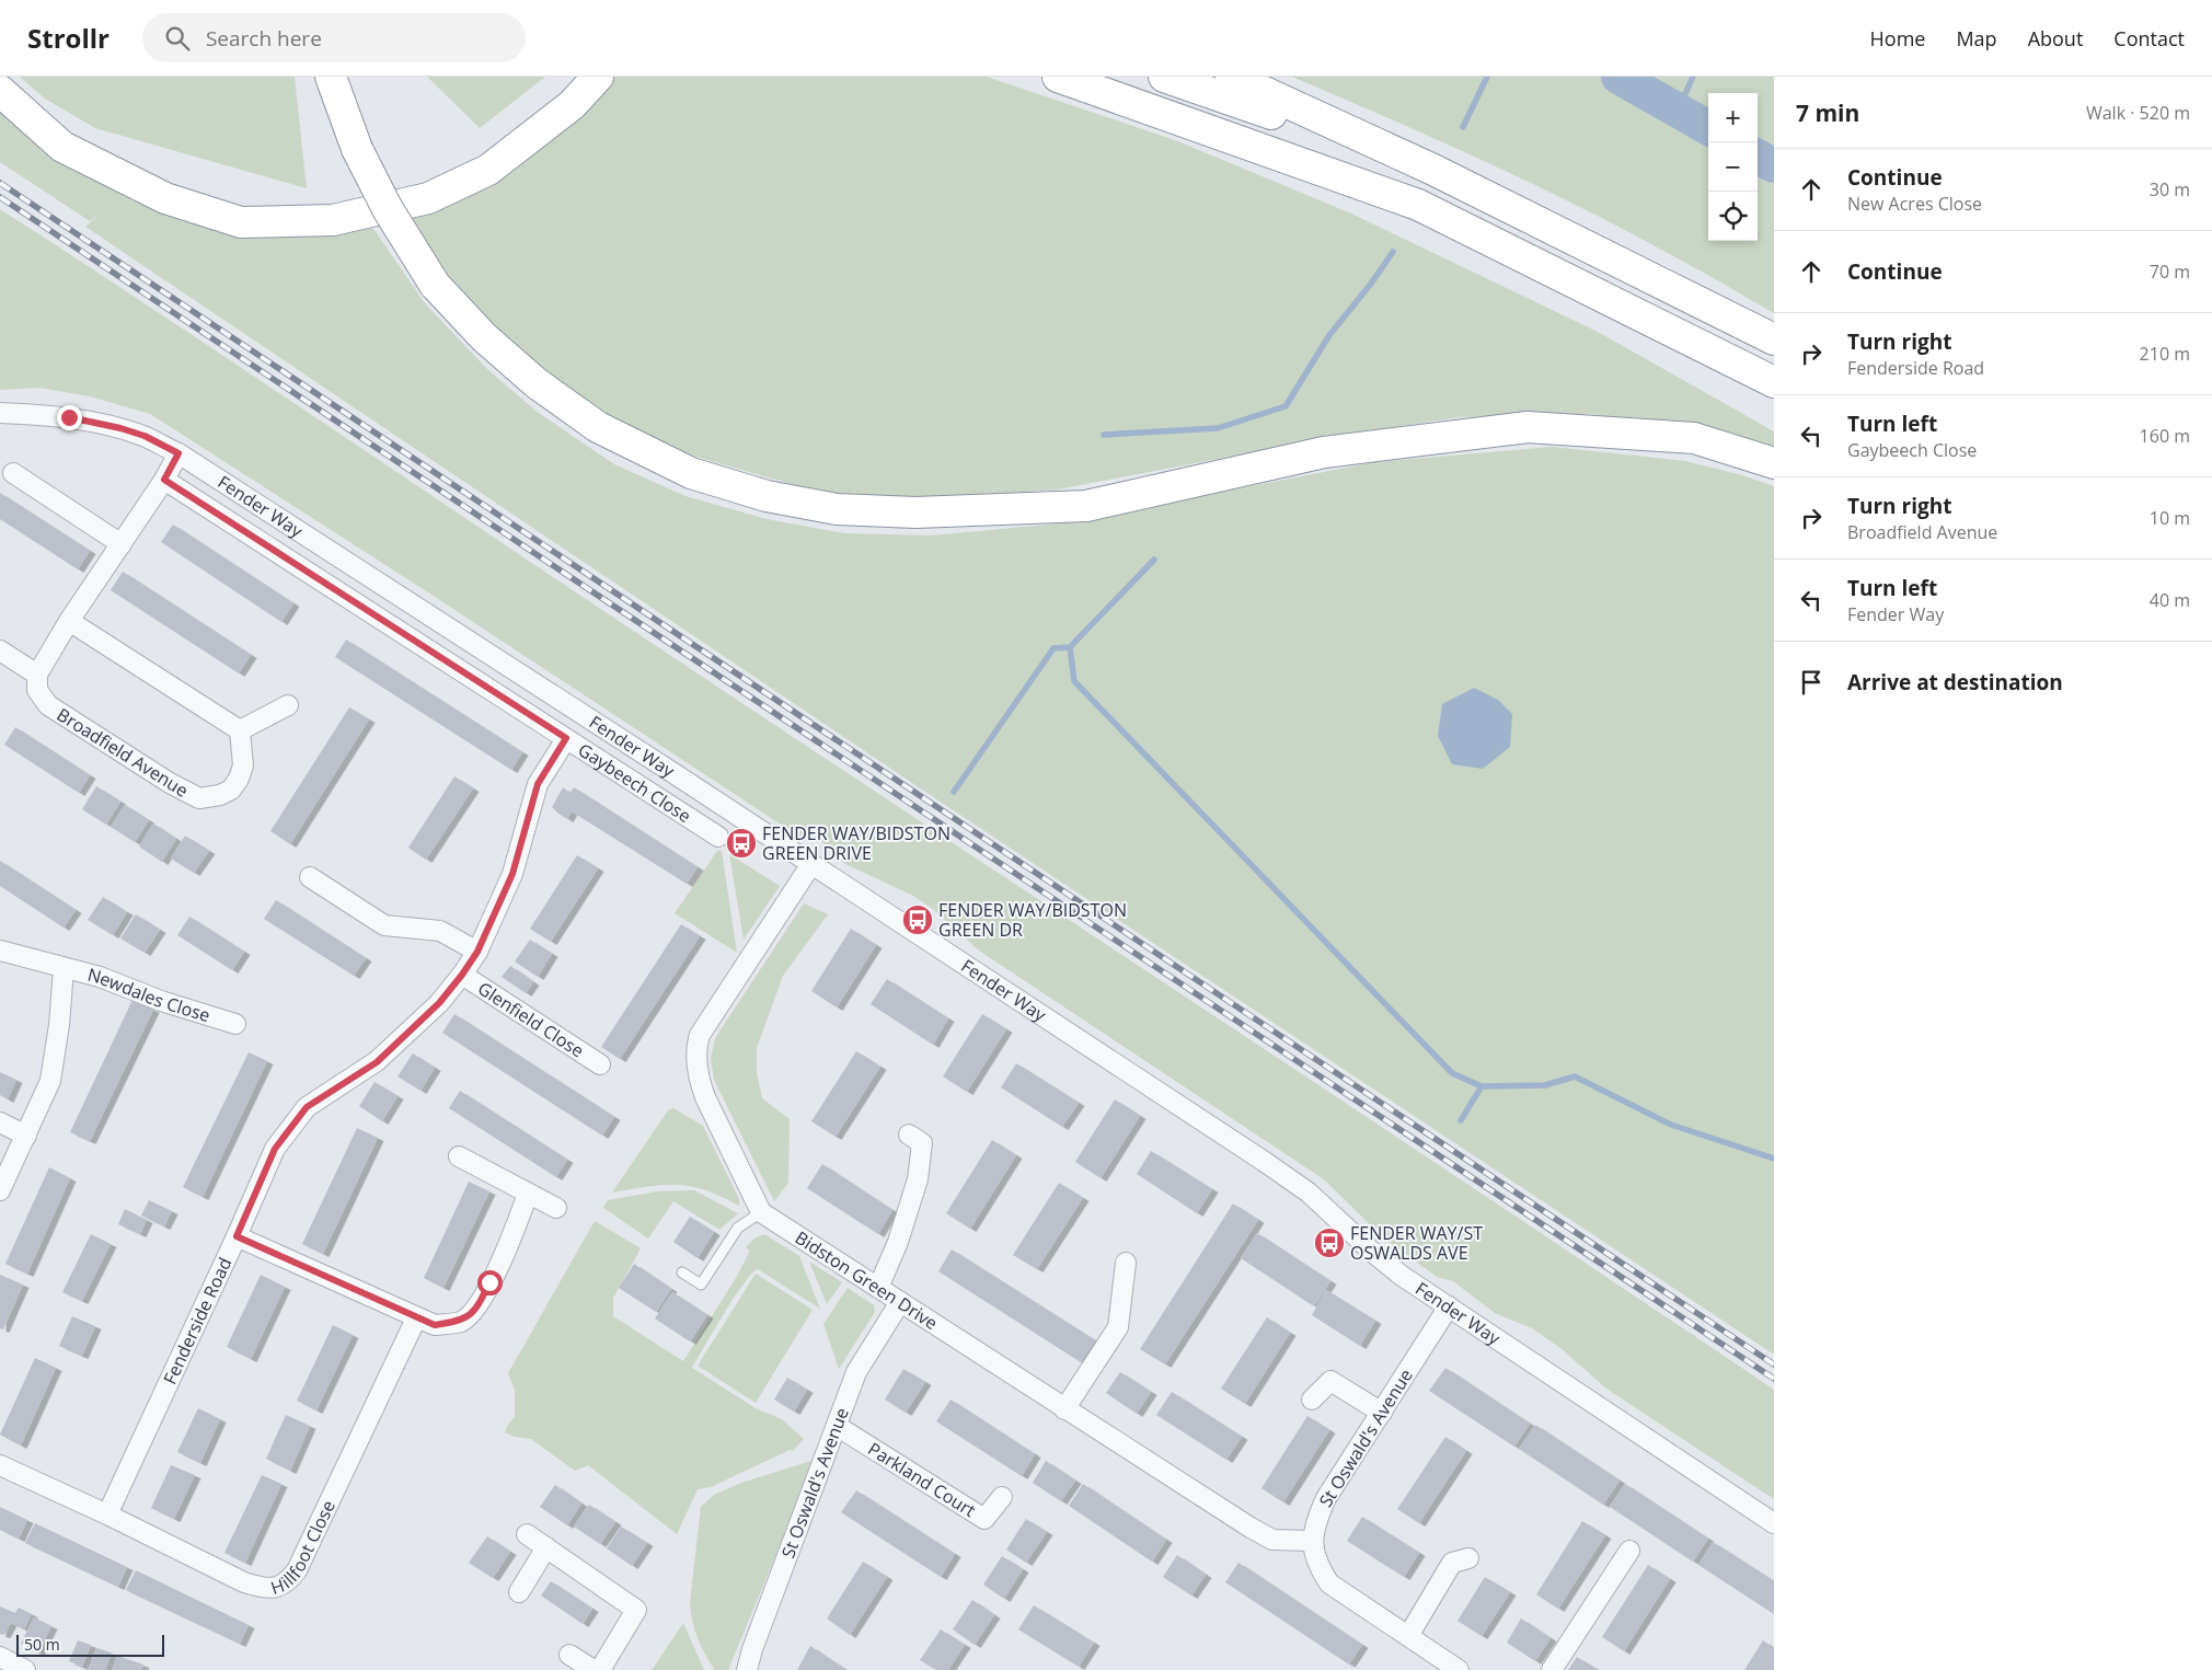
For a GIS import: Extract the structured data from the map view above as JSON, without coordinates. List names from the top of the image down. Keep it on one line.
{"streets":{"street":["Fender Way","Broadfield Avenue","Gaybeech Close","Newdales Close","Glenfield Close","Bidston Green Drive","Fenderside Road","St Oswald's Avenue","Parkland Court","Hillfoot Close"]},"crossings":[["Fender Way","St Oswald's Avenue"],["Gaybeech Close","Fenderside Road"],["Glenfield Close","Fenderside Road"],["Bidston Green Drive","St Oswald's Avenue"],["Fenderside Road","Hillfoot Close"],["St Oswald's Avenue","Parkland Court"]],"places":{"bus stop":["FENDER WAY/BIDSTON GREEN DRIVE","FENDER WAY/BIDSTON GREEN DR","FENDER WAY/ST OSWALDS AVE"]},"scale_bar":"50 m","page":{"header":"Strollr","search":"Search here","nav":["Home","Map","About","Contact"],"heading":["7 min","Walk · 520 m"],"map_buttons":["+","−"],"list":[["Continue","New Acres Close","30 m"],["Continue","70 m"],["Turn right","Fenderside Road","210 m"],["Turn left","Gaybeech Close","160 m"],["Turn right","Broadfield Avenue","10 m"],["Turn left","Fender Way","40 m"],"Arrive at destination"],"scale":"50 m"}}
